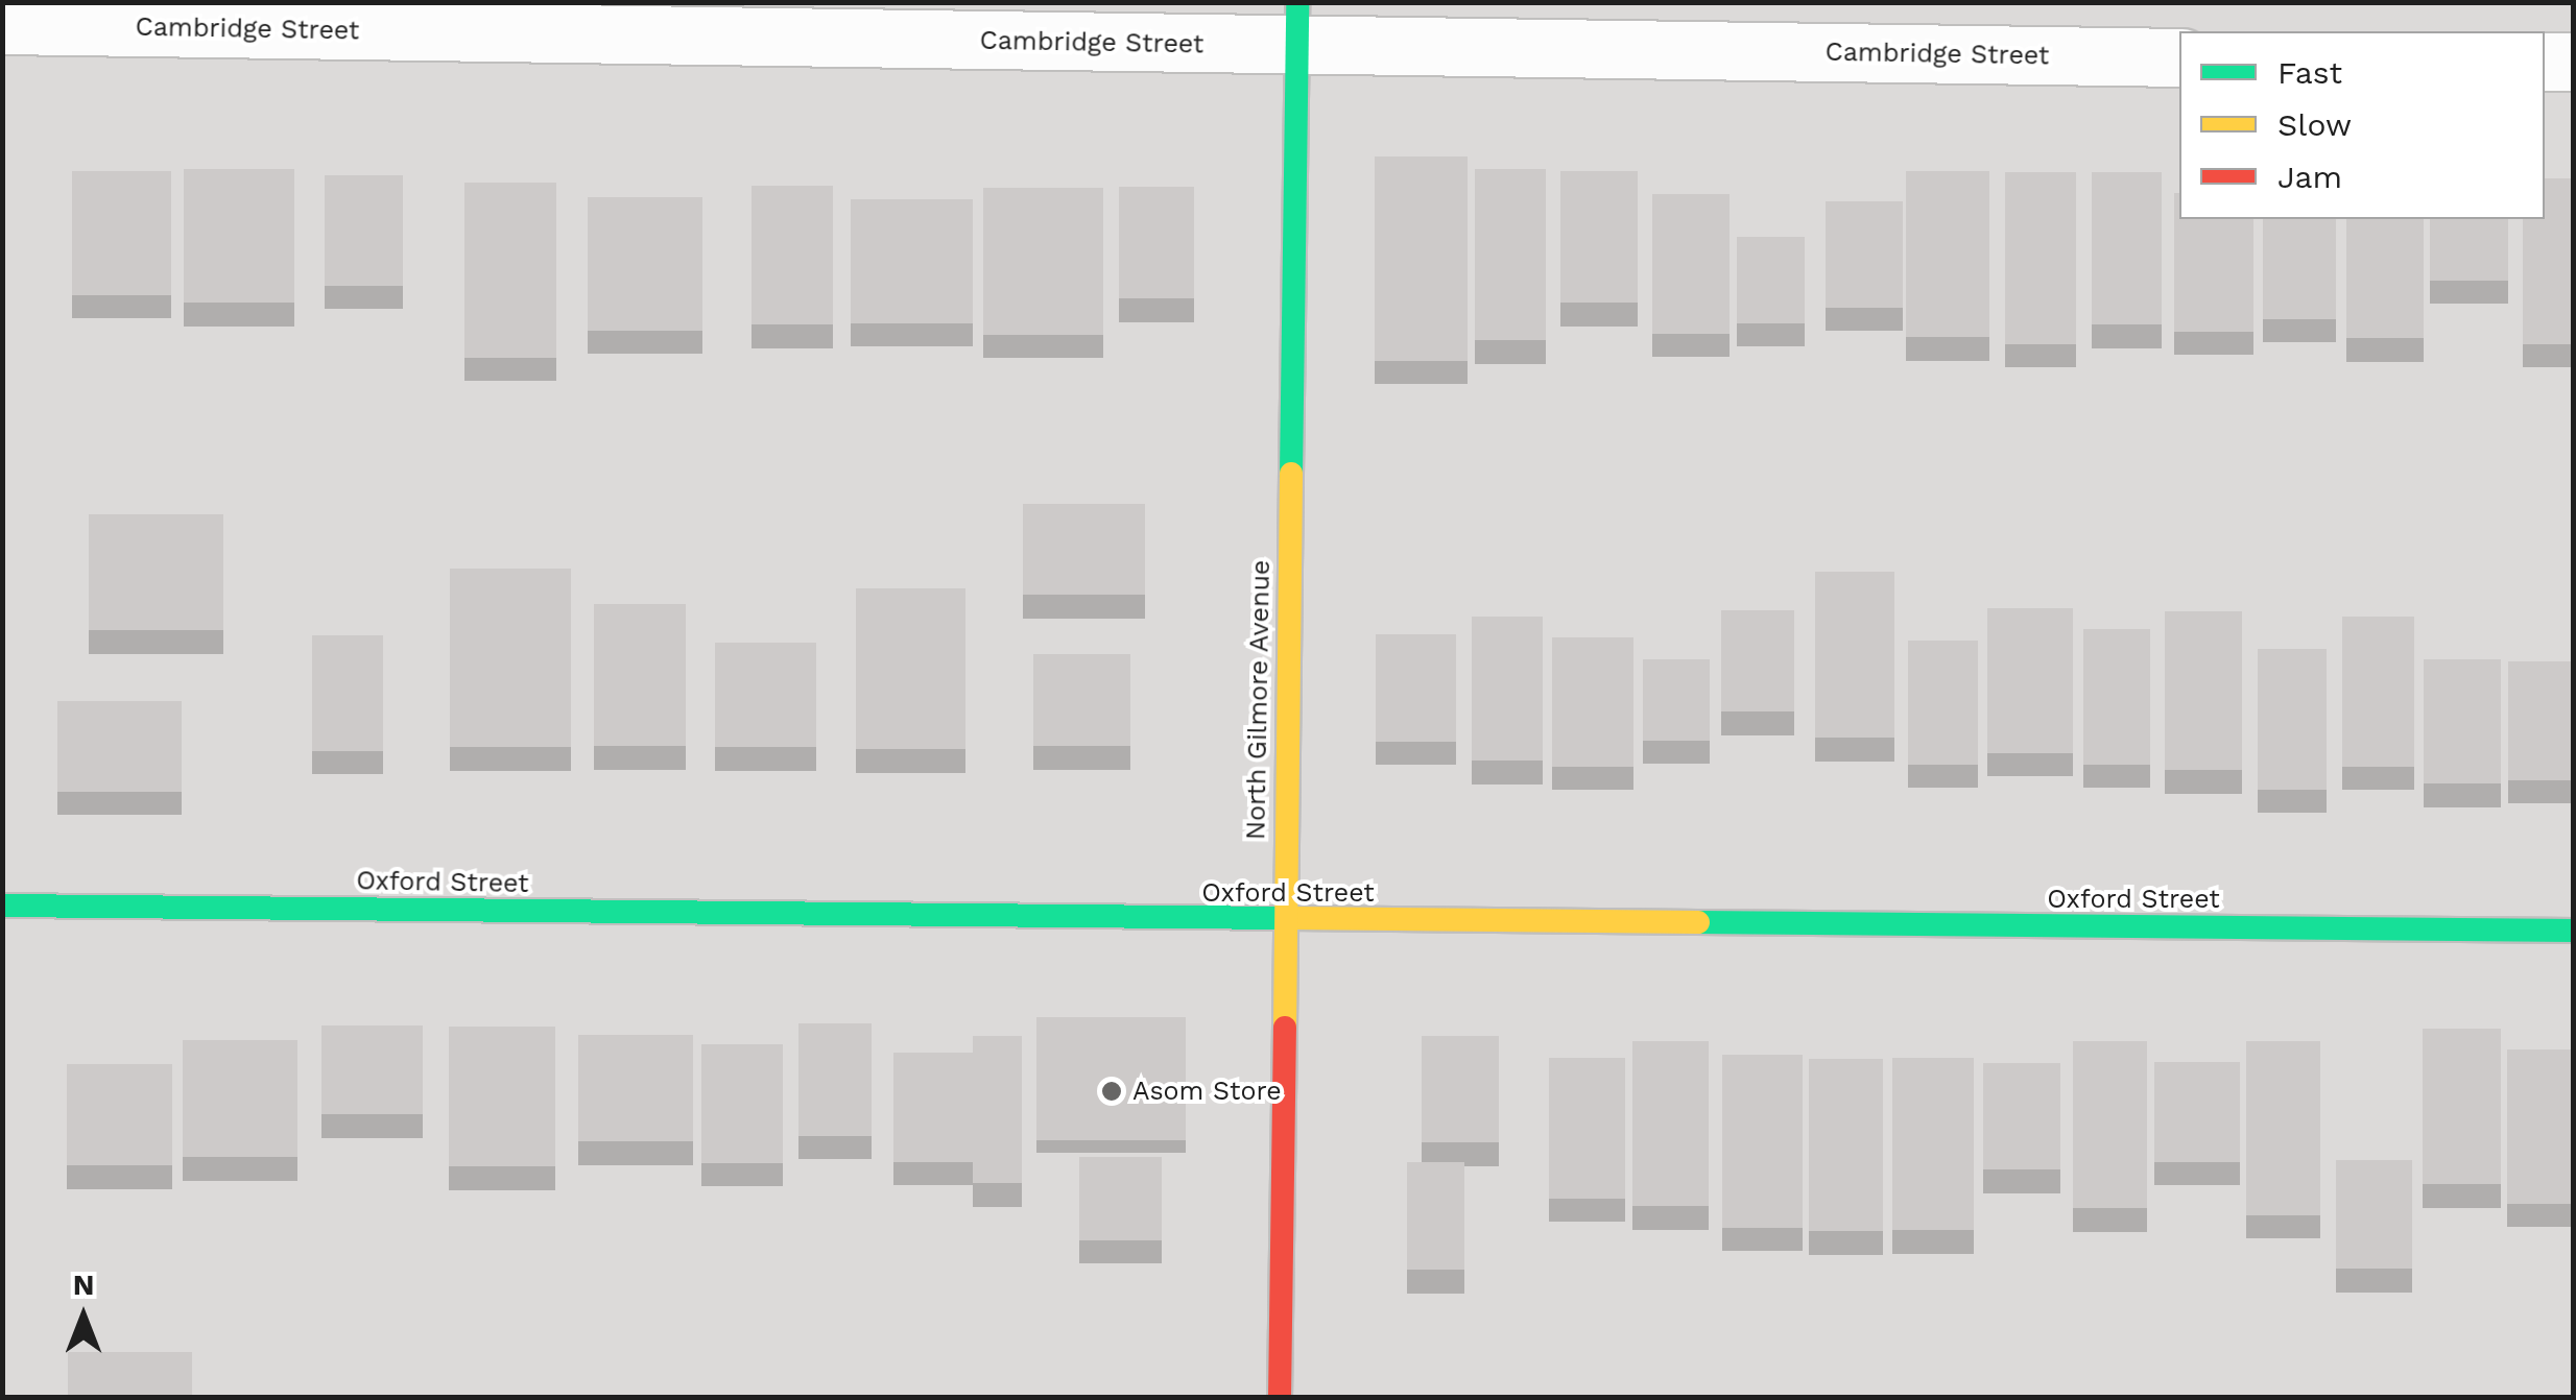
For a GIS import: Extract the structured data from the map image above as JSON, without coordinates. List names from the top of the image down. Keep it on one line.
{"streets":{"street":["Cambridge Street","North Gilmore Avenue","Oxford Street"]},"crossings":[["Cambridge Street","North Gilmore Avenue"],["North Gilmore Avenue","Oxford Street"]],"places":["Asom Store"],"legend":["Fast","Slow","Jam"],"north":"top"}
